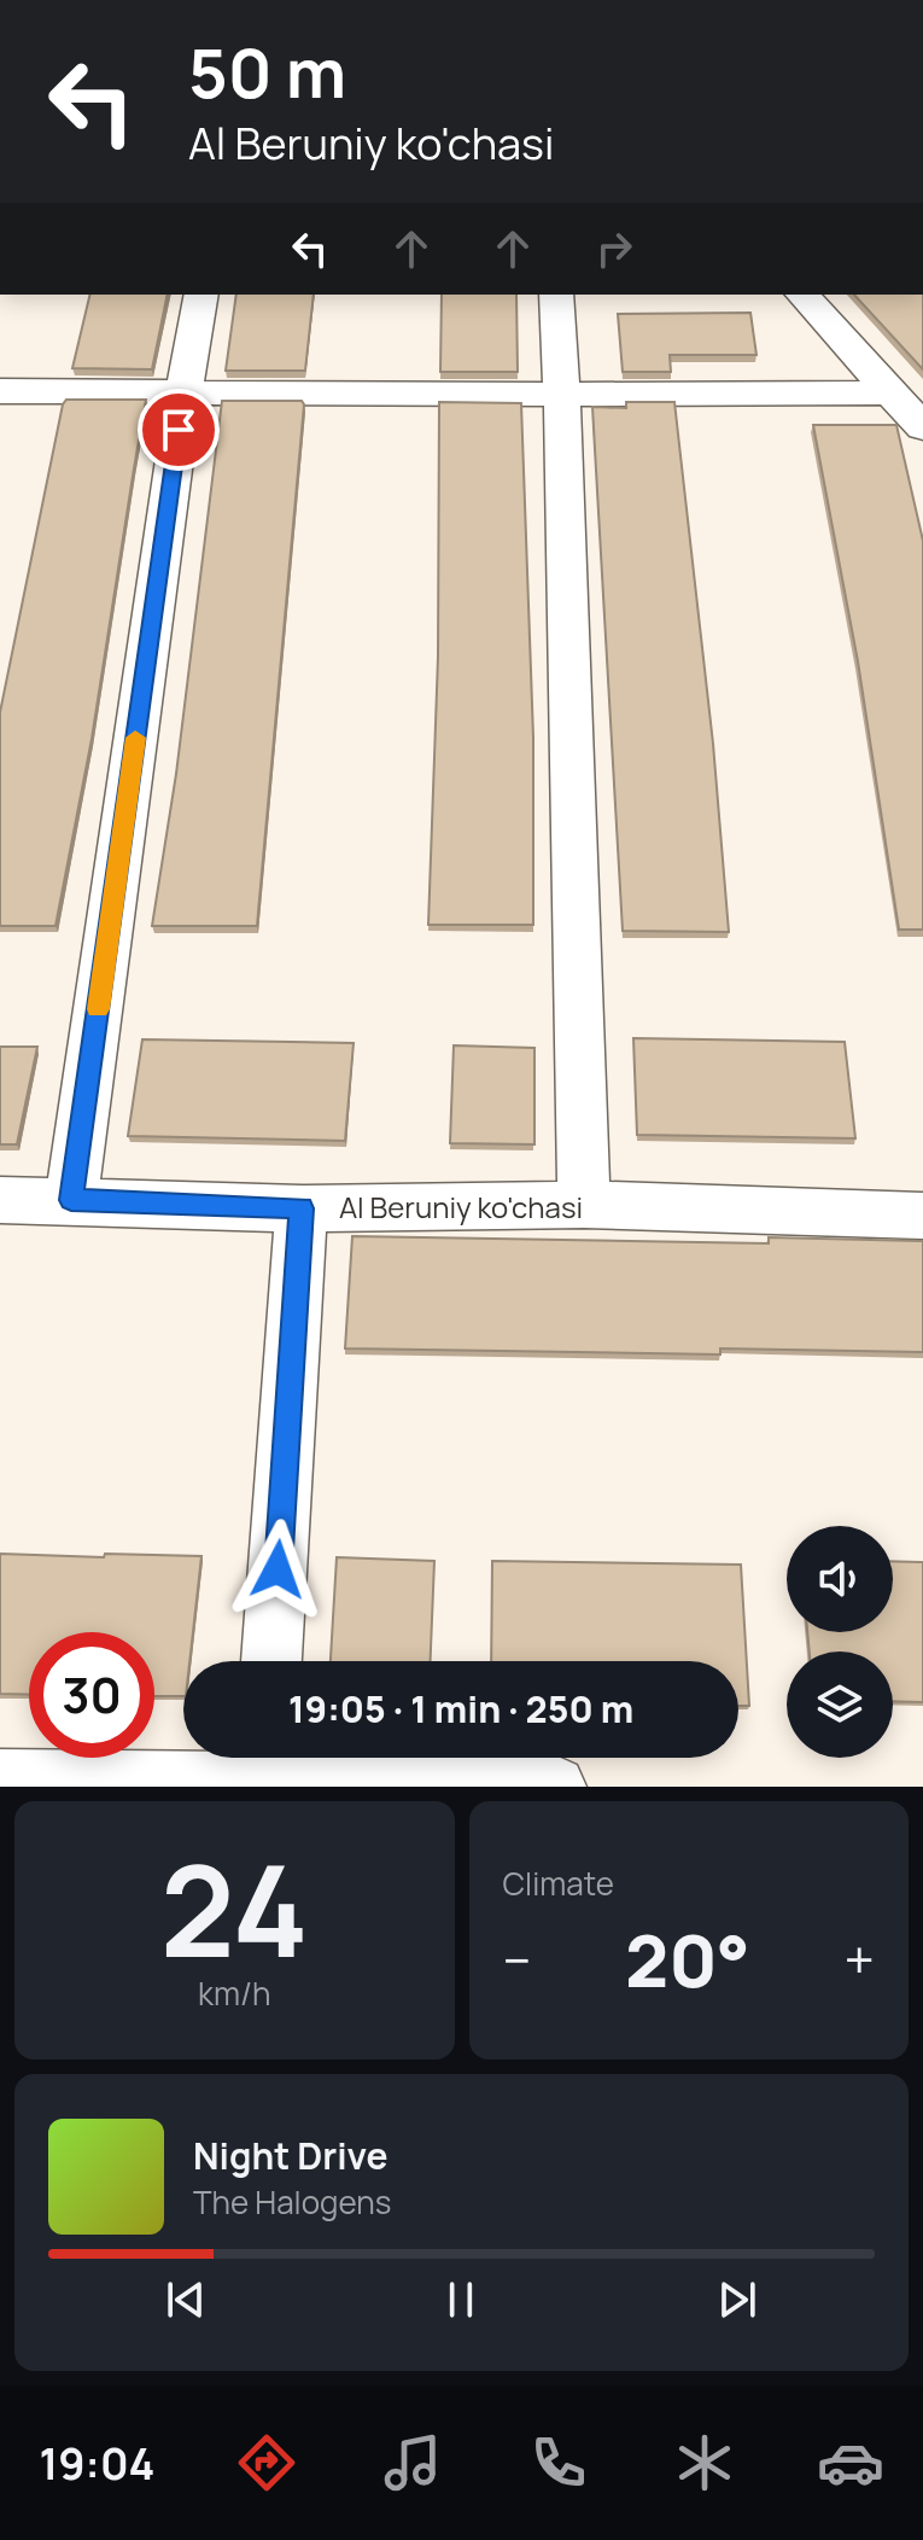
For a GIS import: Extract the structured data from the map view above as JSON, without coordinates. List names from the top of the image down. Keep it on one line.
{"streets":{"street":["Al Beruniy ko'chasi"]},"page":{"turn":["50 m","Al Beruniy ko'chasi"],"limit":"30","trip":"19:05 · 1 min · 250 m","tile":[["24","km/h"],"Climate"],"heat":["−","20°","+"],"song":["Night Drive","The Halogens"],"tabs":"19:04"}}
